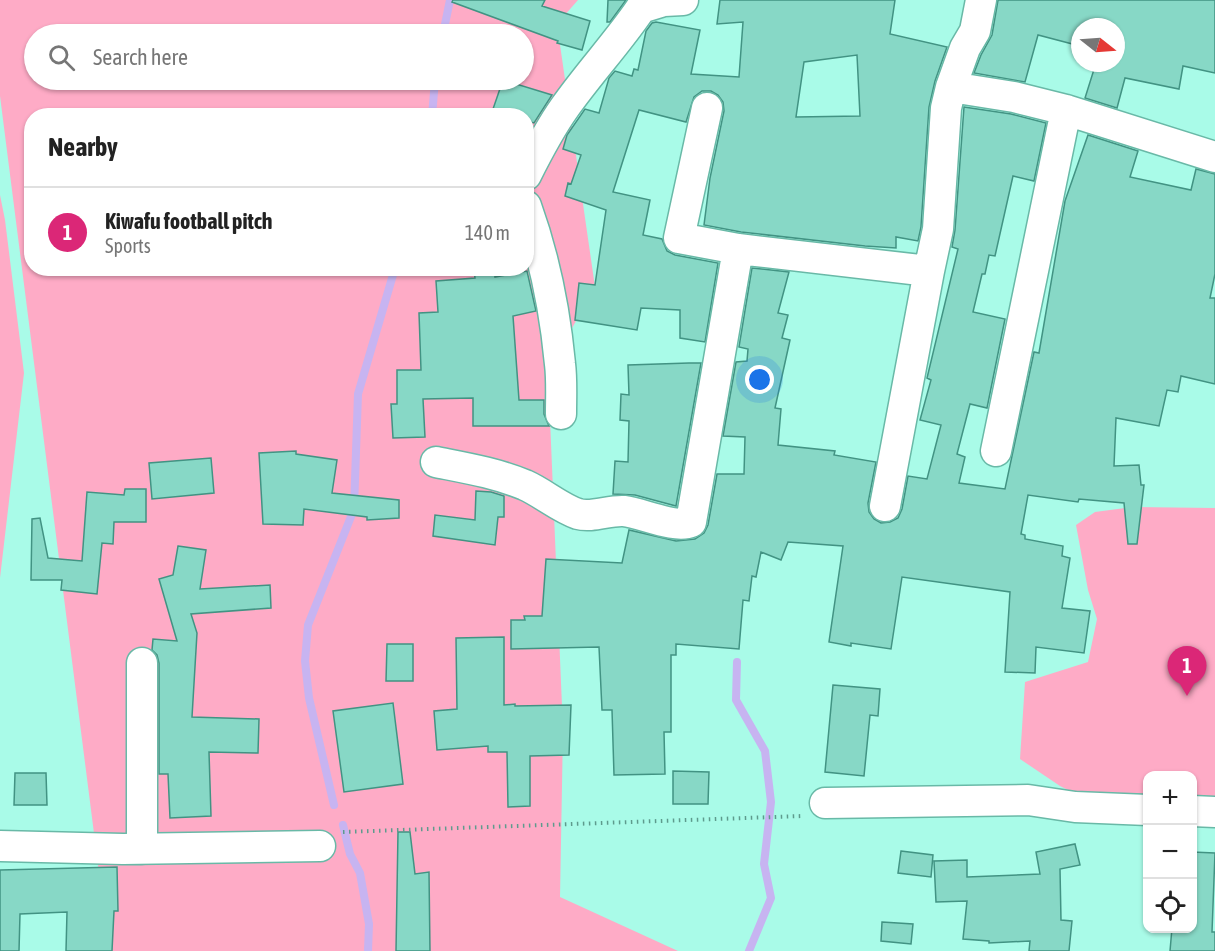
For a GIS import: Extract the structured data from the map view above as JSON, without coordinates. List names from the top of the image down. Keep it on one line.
{"north":"right","page":{"search":"Search here","heading":"Nearby","list":[{"mark":"1","name":"Kiwafu football pitch","note":"Sports","value":"140 m"}],"pins":"1","map_buttons":["+","−"]}}
